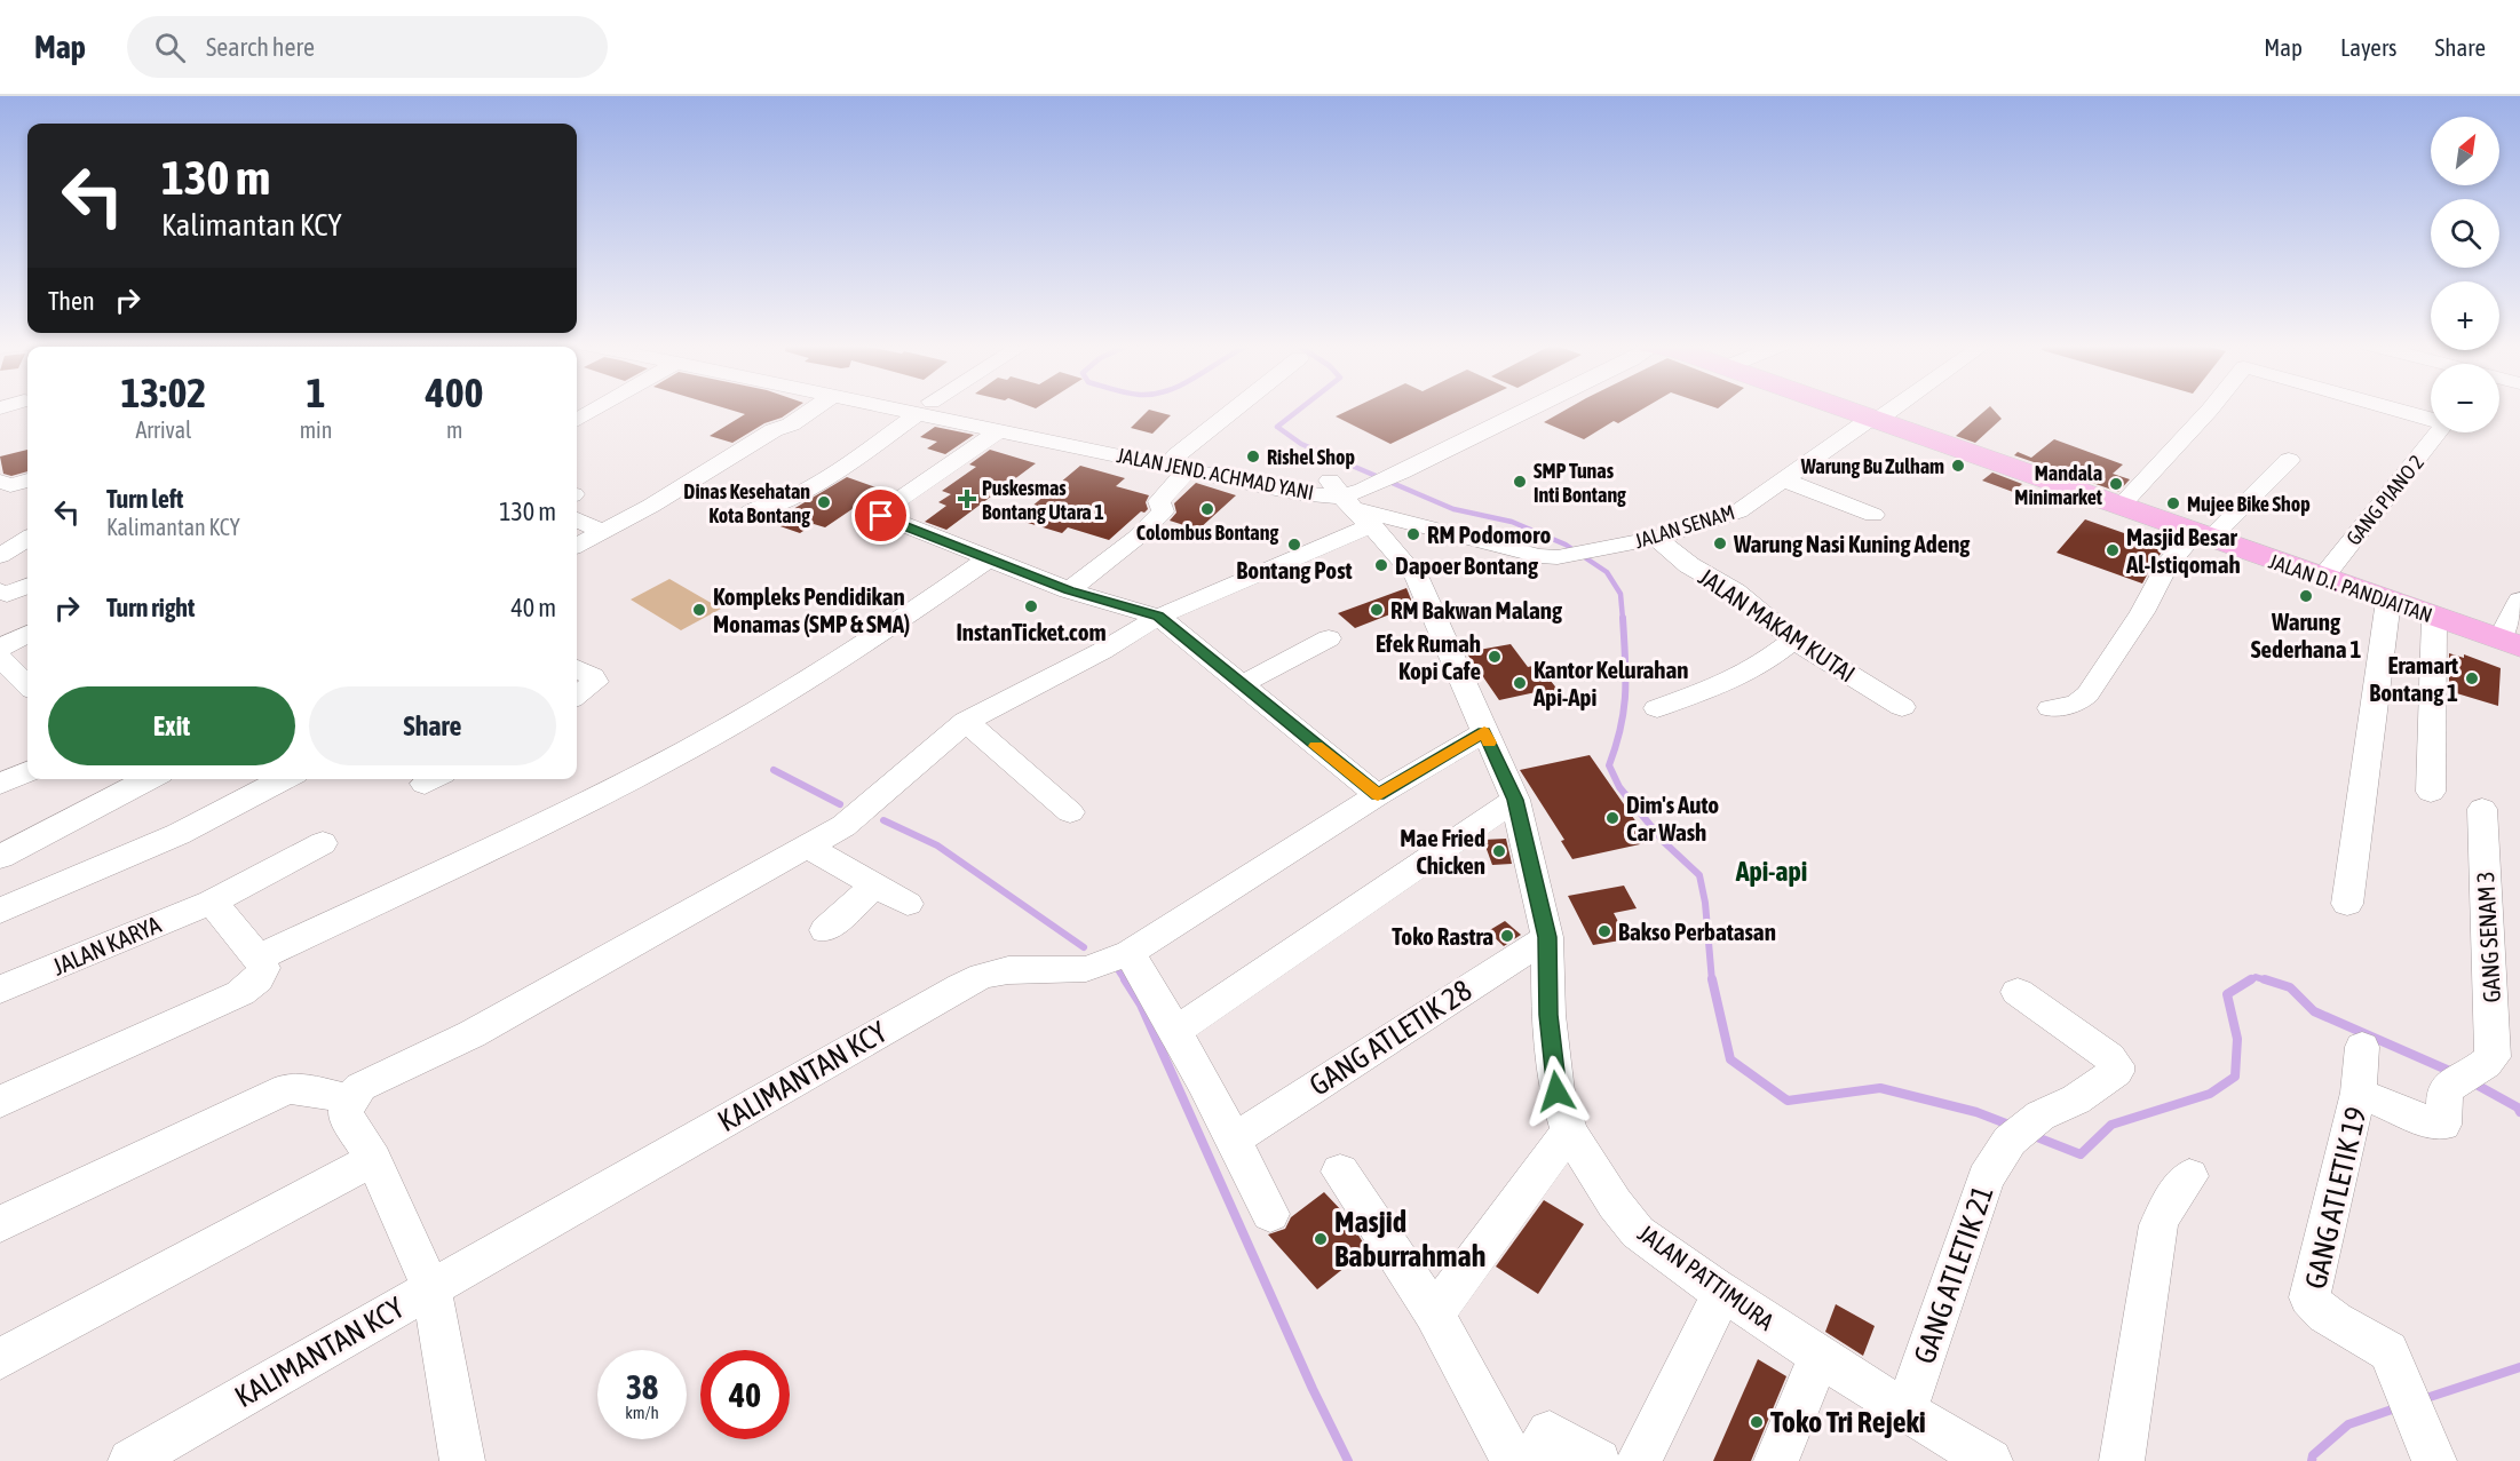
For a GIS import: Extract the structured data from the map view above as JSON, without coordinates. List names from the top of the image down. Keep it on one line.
{"streets":{"main road":["JALAN D.I. PANDJAITAN"],"street":["JALAN JEND. ACHMAD YANI","GANG PIANO 2","JALAN SENAM","JALAN MAKAM KUTAI","GANG SENAM 3","JALAN KARYA","GANG ATLETIK 28","KALIMANTAN KCY","GANG ATLETIK 19","GANG ATLETIK 21","JALAN PATTIMURA"]},"crossings":[["JALAN JEND. ACHMAD YANI","JALAN SENAM"],["JALAN JEND. ACHMAD YANI","JALAN PATTIMURA"],["GANG PIANO 2","JALAN D.I. PANDJAITAN"],["JALAN SENAM","JALAN D.I. PANDJAITAN"],["JALAN SENAM","JALAN MAKAM KUTAI"],["JALAN SENAM","JALAN PATTIMURA"],["GANG SENAM 3","GANG ATLETIK 19"],["GANG ATLETIK 28","JALAN PATTIMURA"],["KALIMANTAN KCY","JALAN PATTIMURA"],["GANG ATLETIK 21","JALAN PATTIMURA"]],"districts":["Api-api"],"places":{"other":["Rishel Shop","Warung Bu Zulham","SMP Tunas Inti Bontang","Mandala Minimarket","Dinas Kesehatan Kota Bontang","Mujee Bike Shop","Colombus Bontang","RM Podomoro","Warung Nasi Kuning Adeng","Bontang Post","Masjid Besar Al-Istiqomah","Dapoer Bontang","Warung Sederhana 1","InstanTicket.com","Kompleks Pendidikan Monamas (SMP & SMA)","RM Bakwan Malang","Efek Rumah Kopi Cafe","Eramart Bontang 1","Kantor Kelurahan Api-Api","Dim's Auto Car Wash","Mae Fried Chicken","Bakso Perbatasan","Toko Rastra","Masjid Baburrahmah","Toko Tri Rejeki"],"health":["Puskesmas Bontang Utara 1"]},"north":"top right","page":{"header":"Map","search":"Search here","nav":["Map","Layers","Share"],"map_buttons":["+","−"],"turn":["130 m","Kalimantan KCY"],"then":"Then","eta":["13:02","Arrival","1","min","400","m"],"list":[{"name":"Turn left","note":"Kalimantan KCY","value":"130 m"},{"name":"Turn right","value":"40 m"}],"buttons":["Exit","Share"],"speed":"38 km/h","limit":"40"}}
